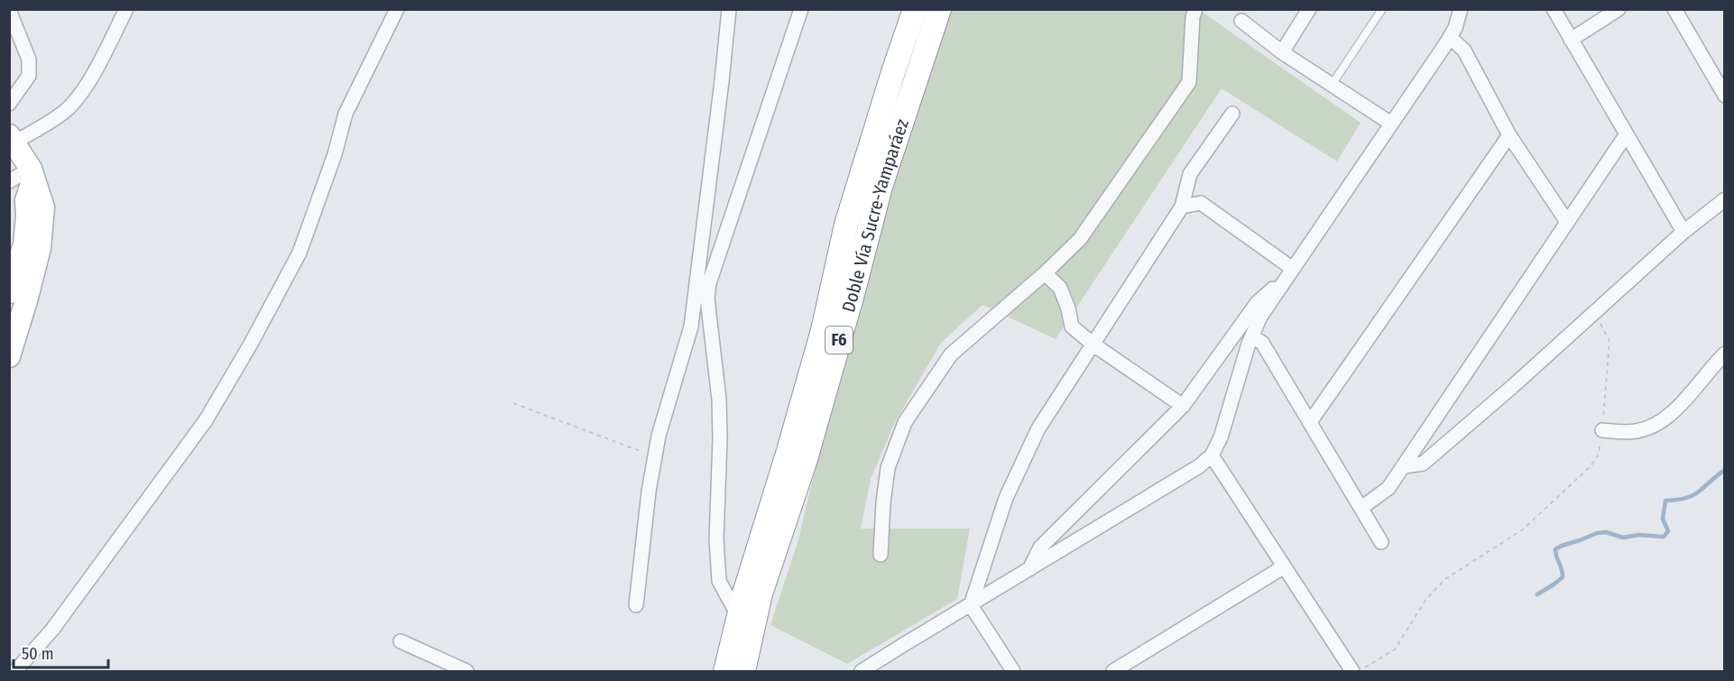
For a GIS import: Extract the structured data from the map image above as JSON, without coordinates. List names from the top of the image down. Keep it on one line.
{"streets":{"highway":["Doble Vía Sucre-Yamparáez","F6"]},"scale_bar":"50 m"}
